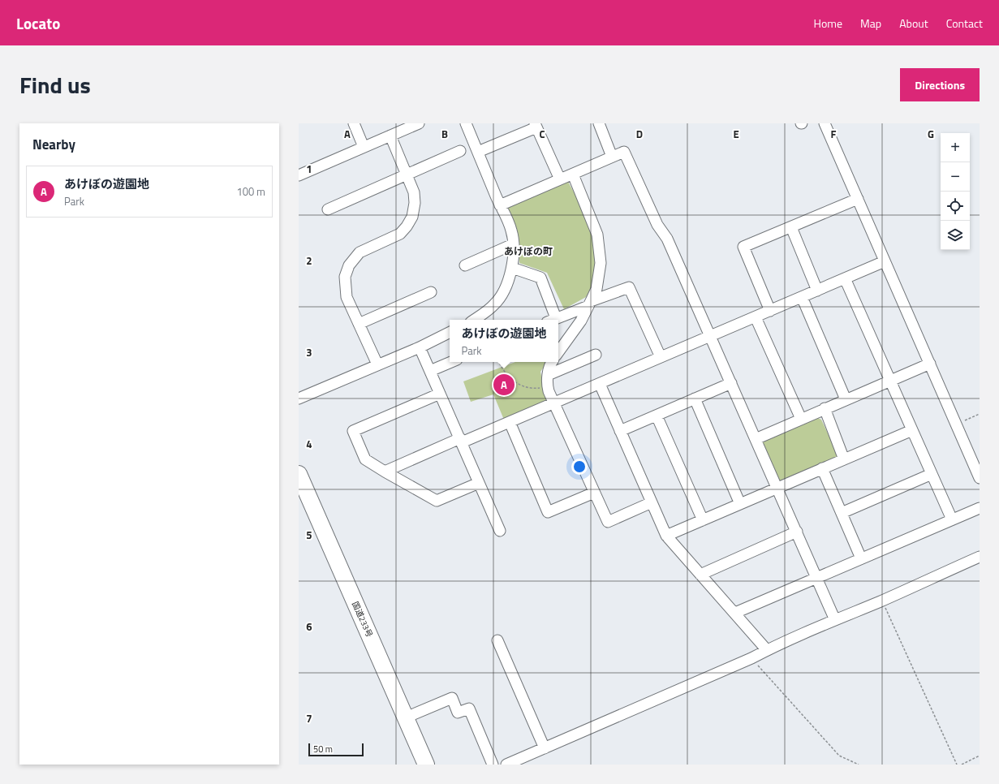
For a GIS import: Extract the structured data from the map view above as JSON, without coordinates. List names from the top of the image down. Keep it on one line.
{"streets":{"highway":["国道233号"]},"districts":["あけぼの町"],"scale_bar":"50 m","page":{"header":"Locato","nav":["Home","Map","About","Contact"],"title":"Find us","buttons":"Directions","heading":"Nearby","map_buttons":["+","−"],"list":[{"mark":"A","name":"あけぼの遊園地","note":"Park","value":"100 m"}],"popup":["あけぼの遊園地","Park"],"pins":"A","scale":"50 m"},"grid":{"columns":["A","B","C","D","E","F","G"],"rows":["1","2","3","4","5","6","7"]}}
